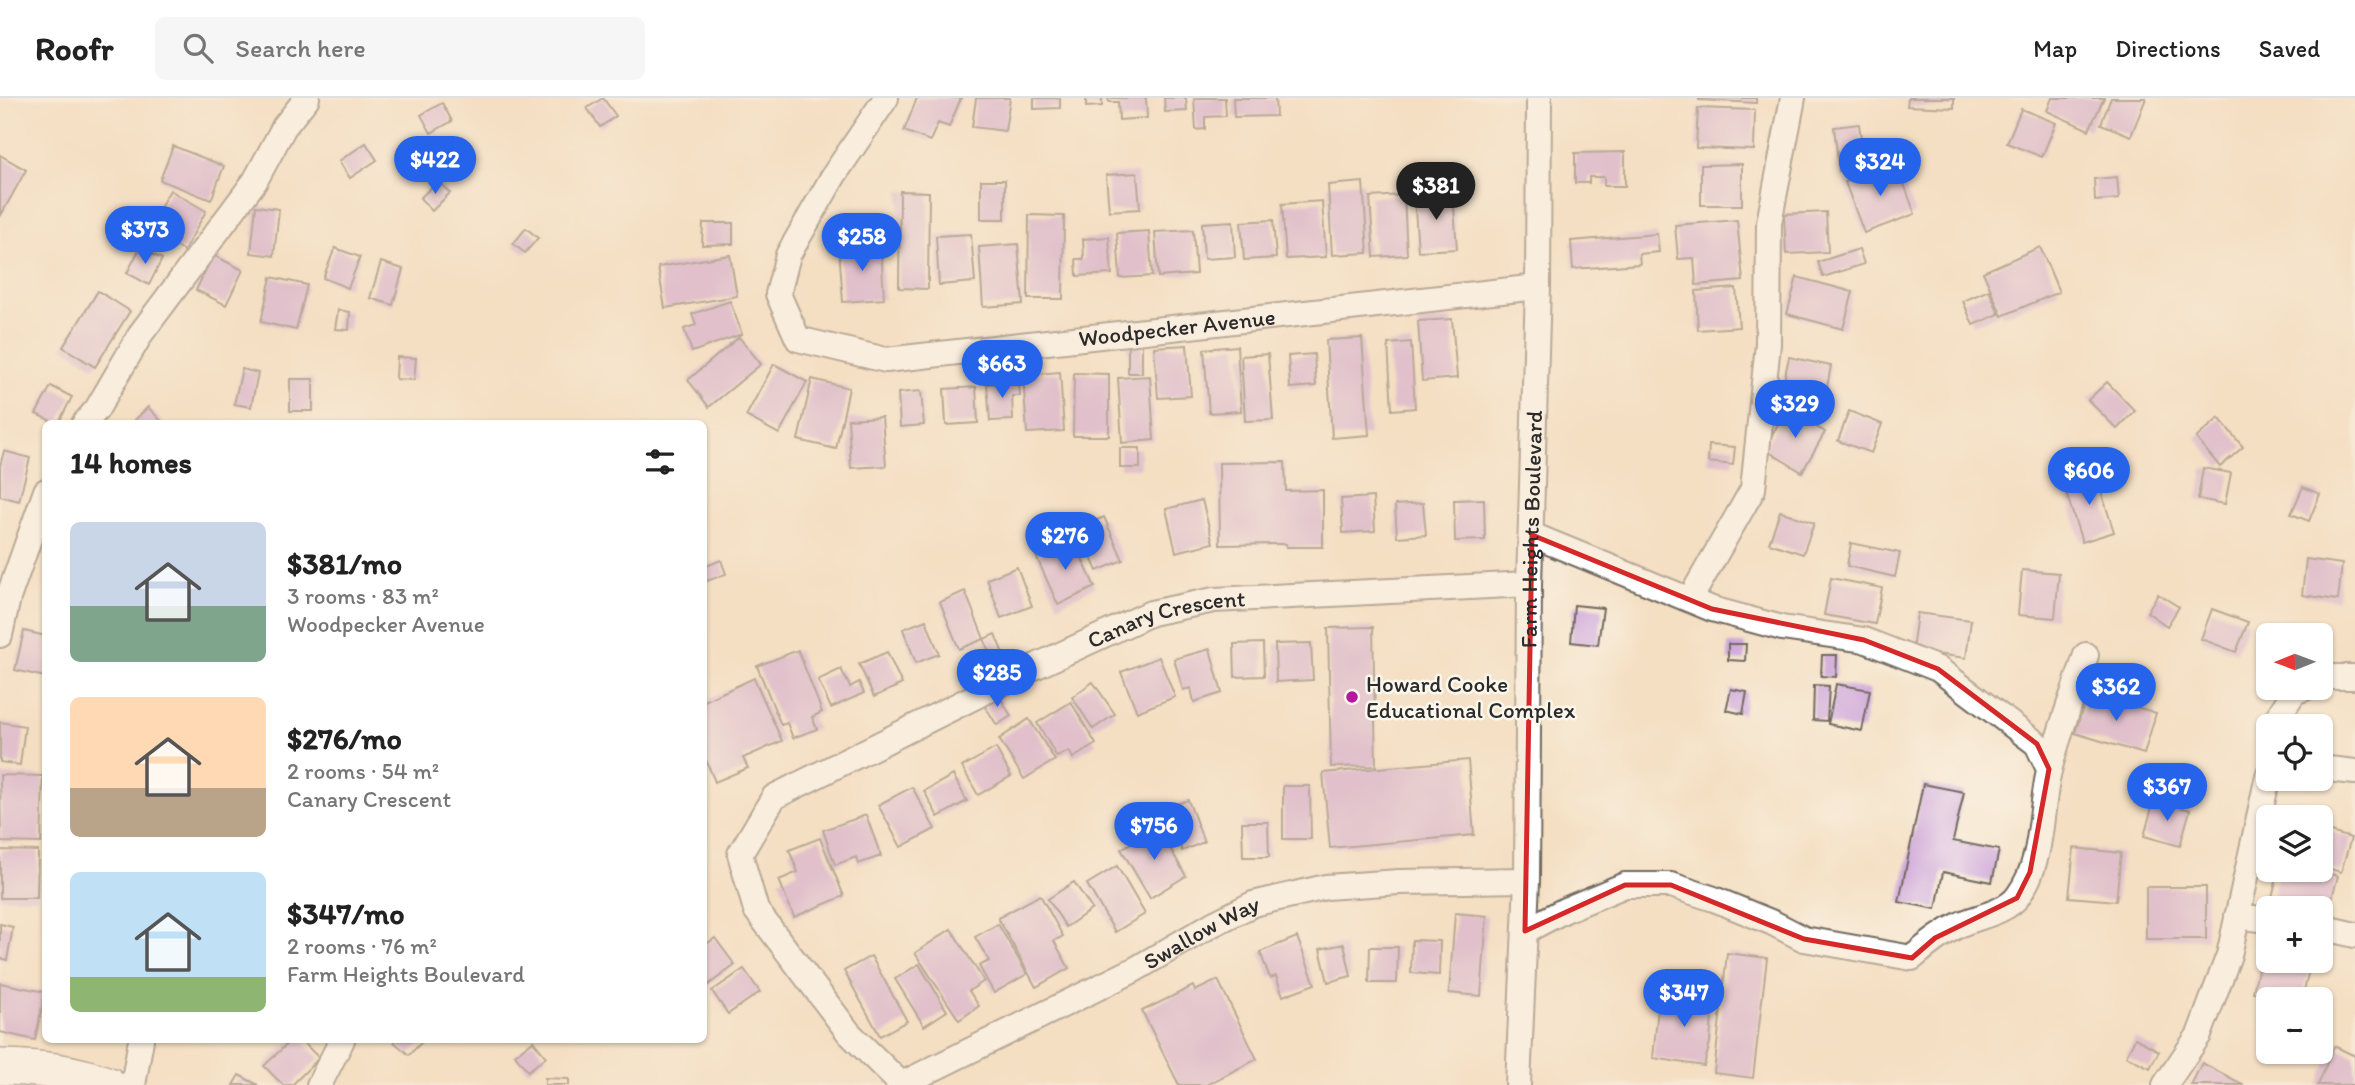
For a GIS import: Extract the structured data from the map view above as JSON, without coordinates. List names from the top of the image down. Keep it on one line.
{"streets":{"street":["Woodpecker Avenue","Farm Heights Boulevard","Canary Crescent","Swallow Way"]},"crossings":[["Woodpecker Avenue","Farm Heights Boulevard"],["Farm Heights Boulevard","Canary Crescent"],["Farm Heights Boulevard","Swallow Way"],["Canary Crescent","Swallow Way"]],"places":["Howard Cooke Educational Complex"],"north":"left","page":{"header":"Roofr","search":"Search here","nav":["Map","Directions","Saved"],"price":["$422","$324","$381","$373","$258","$663","$329","$606","$276","$285","$362","$367","$756","$347"],"heading":"14 homes","list":[{"name":"$381/mo","note":"3 rooms · 83 m² · Woodpecker Avenue"},{"name":"$276/mo","note":"2 rooms · 54 m² · Canary Crescent"},{"name":"$347/mo","note":"2 rooms · 76 m² · Farm Heights Boulevard"}],"map_buttons":["+","−"]}}
